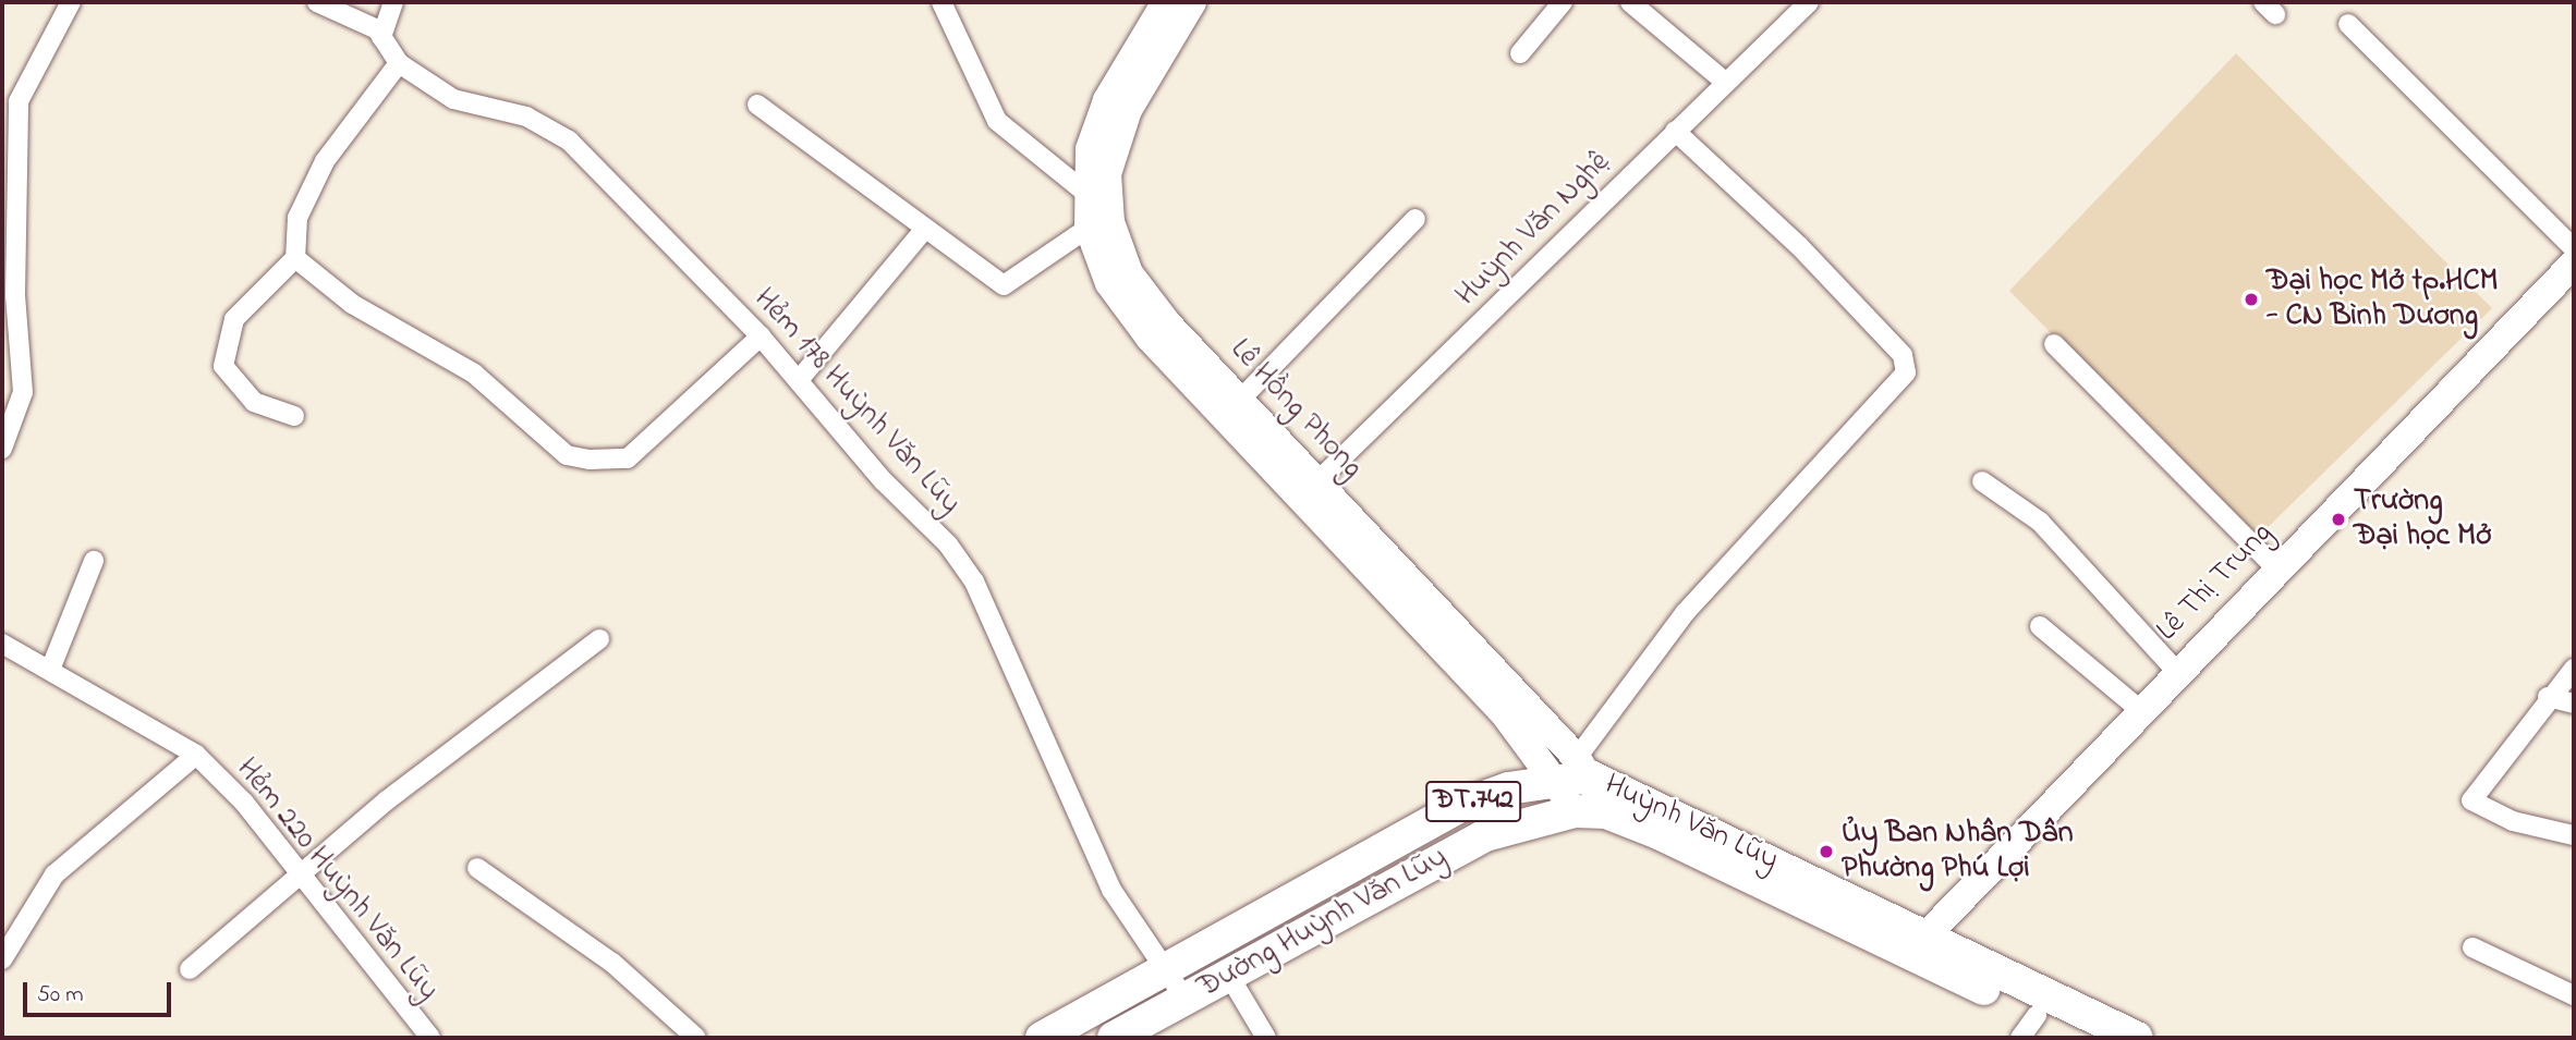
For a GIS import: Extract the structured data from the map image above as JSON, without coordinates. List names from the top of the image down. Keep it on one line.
{"streets":{"main road":["ĐT.742","Huỳnh Văn Lũy","Đường Huỳnh Văn Lũy"],"street":["Huỳnh Văn Nghệ","Hẻm 178 Huỳnh Văn Lũy","Lê Hồng Phong","Lê Thị Trung","Hẻm 220 Huỳnh Văn Lũy"]},"crossings":[["Huỳnh Văn Nghệ","Lê Hồng Phong"],["Hẻm 178 Huỳnh Văn Lũy","ĐT.742"],["Hẻm 178 Huỳnh Văn Lũy","Đường Huỳnh Văn Lũy"],["Lê Hồng Phong","ĐT.742"],["Lê Hồng Phong","Huỳnh Văn Lũy"],["Lê Hồng Phong","Đường Huỳnh Văn Lũy"],["Lê Thị Trung","Huỳnh Văn Lũy"],["ĐT.742","Huỳnh Văn Lũy"]],"places":["Đại học Mở tp.HCM - CN Bình Dương","Trường Đại học Mở","Ủy Ban Nhân Dân Phường Phú Lợi"],"scale_bar":"50 m"}
